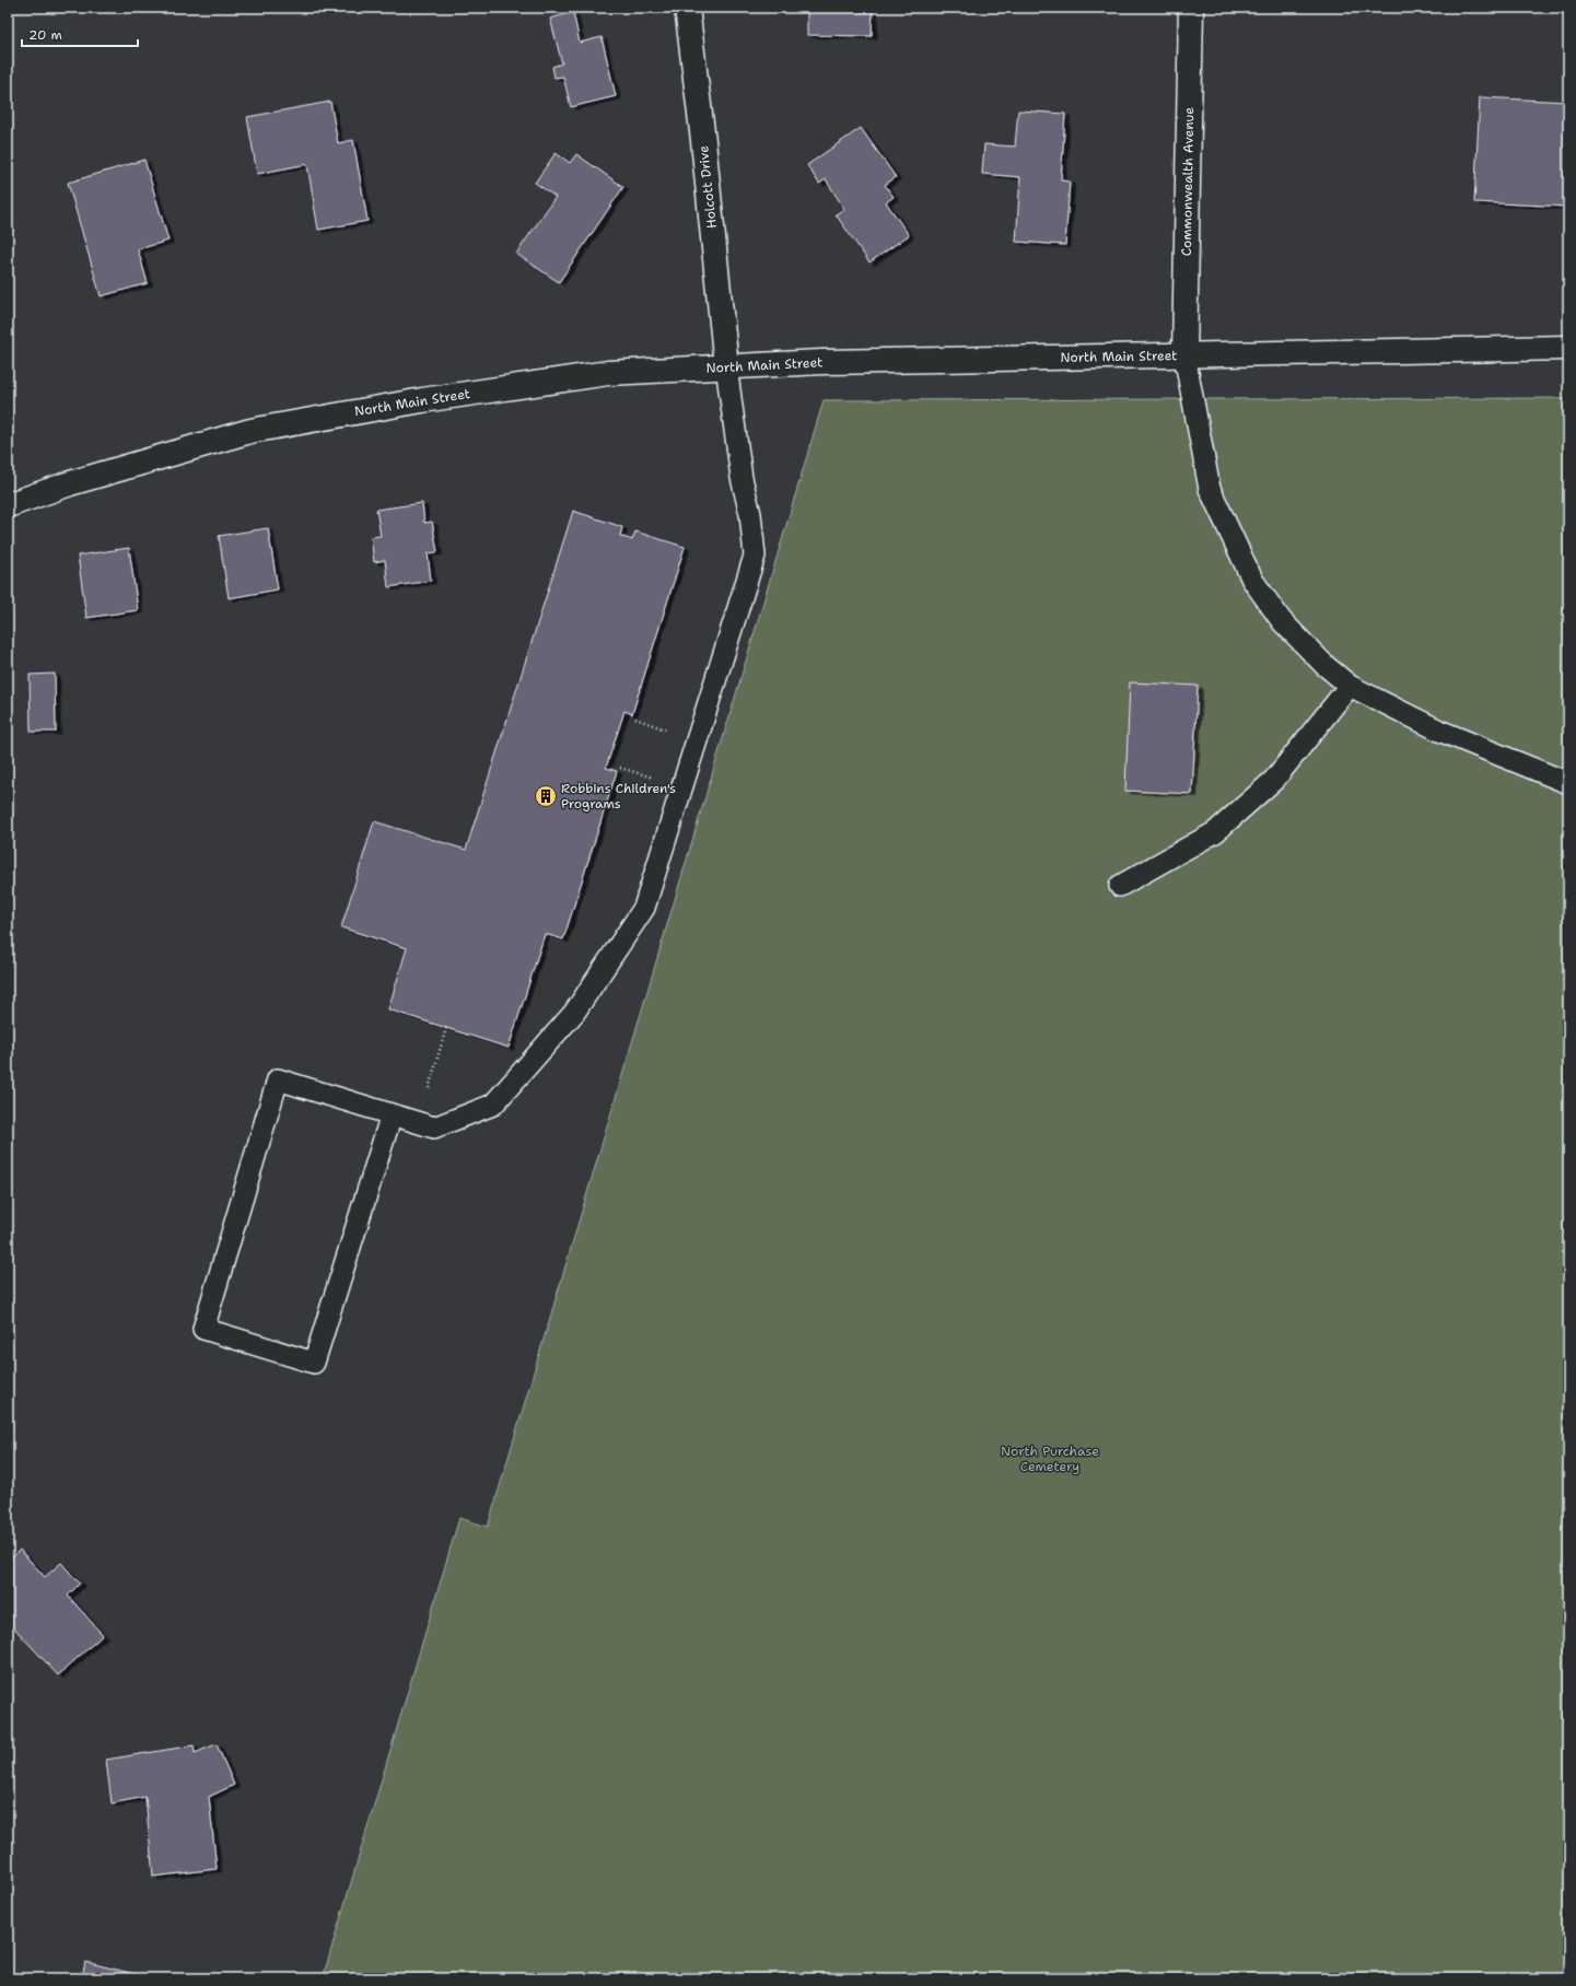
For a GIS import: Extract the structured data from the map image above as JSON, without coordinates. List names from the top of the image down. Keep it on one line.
{"streets":{"main road":["Commonwealth Avenue","Holcott Drive","North Main Street"]},"crossings":[["Commonwealth Avenue","North Main Street"],["Holcott Drive","North Main Street"]],"parks":["North Purchase Cemetery"],"places":{"building":["Robbins Children's Programs"]},"scale_bar":"20 m"}
